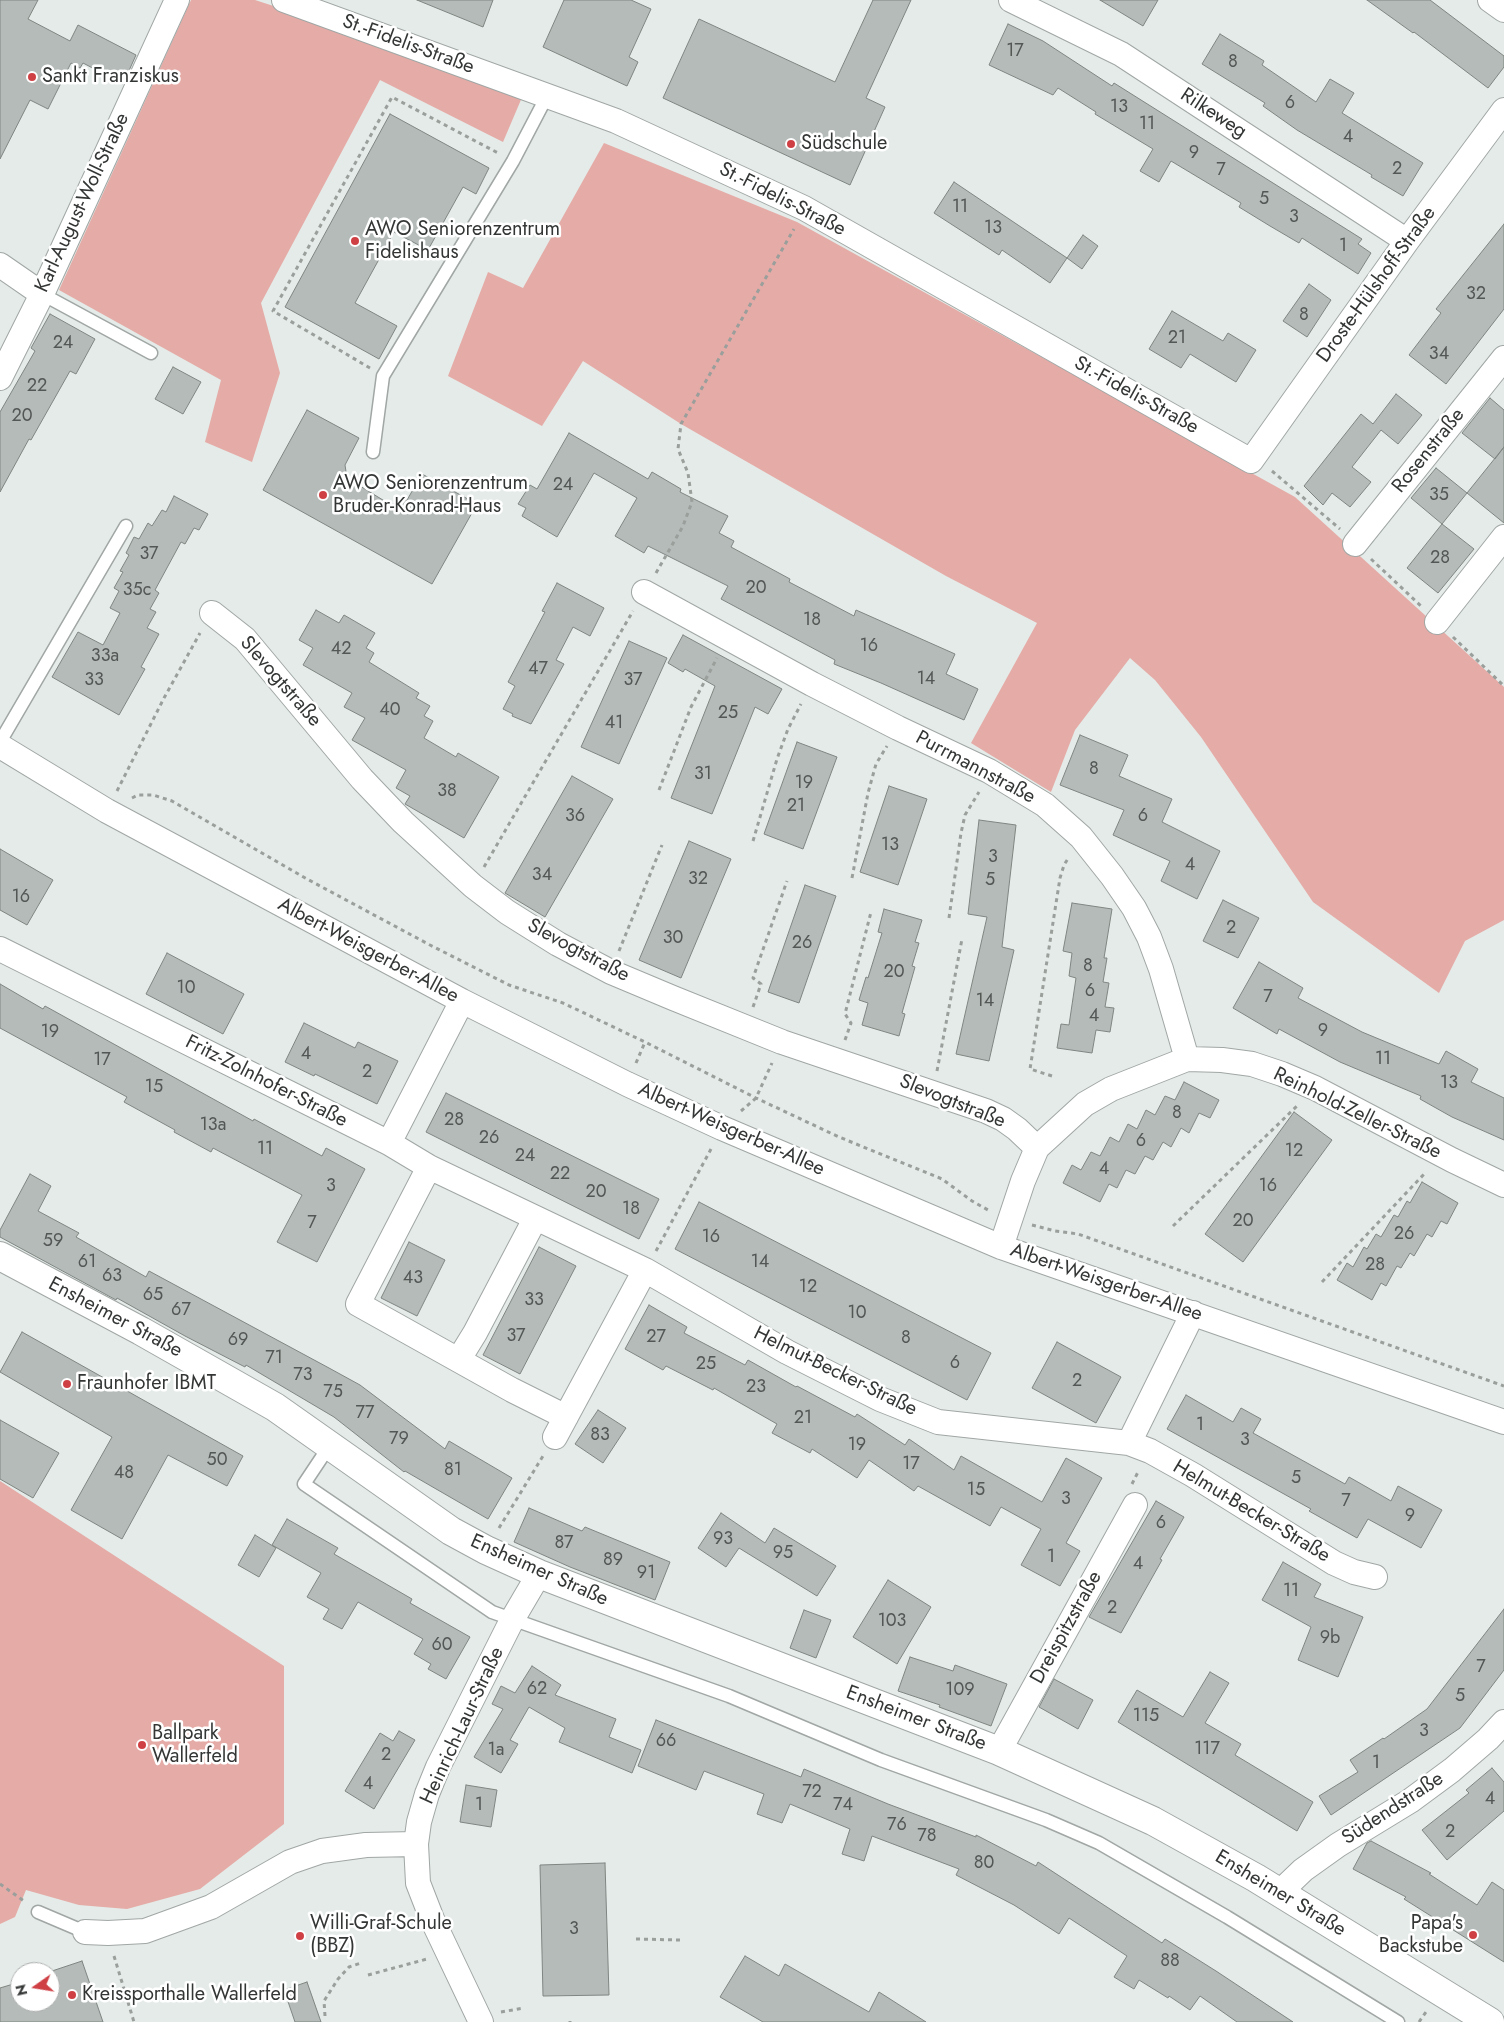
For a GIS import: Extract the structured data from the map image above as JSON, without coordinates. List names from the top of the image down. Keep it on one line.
{"streets":{"main road":["Ensheimer Straße"],"street":["St.-Fidelis-Straße","Rilkeweg","Karl-August-Woll-Straße","Droste-Hülshoff-Straße","Rosenstraße","Slevogtstraße","Purrmannstraße","Albert-Weisgerber-Allee","Fritz-Zolnhofer-Straße","Reinhold-Zeller-Straße","Helmut-Becker-Straße","Dreispitzstraße","Heinrich-Laur-Straße","Südendstraße"]},"crossings":[["St.-Fidelis-Straße","Droste-Hülshoff-Straße"],["Rilkeweg","Droste-Hülshoff-Straße"],["Slevogtstraße","Reinhold-Zeller-Straße"],["Purrmannstraße","Reinhold-Zeller-Straße"],["Albert-Weisgerber-Allee","Reinhold-Zeller-Straße"],["Fritz-Zolnhofer-Straße","Helmut-Becker-Straße"],["Ensheimer Straße","Dreispitzstraße"],["Ensheimer Straße","Heinrich-Laur-Straße"],["Ensheimer Straße","Südendstraße"]],"places":["Sankt Franziskus","Südschule","AWO Seniorenzentrum Fidelishaus","AWO Seniorenzentrum Bruder-Konrad-Haus","Fraunhofer IBMT","Ballpark Wallerfeld","Papa's Backstube","Willi-Graf-Schule (BBZ)","Kreissporthalle Wallerfeld"],"house_numbers":["17","8","6","13","11","4","9","2","7","5","11","3","13","1","32","8","21","24","34","22","20","24","35","37","28","20","35c","18","16","42","33a","47","14","33","37","40","25","41","8","31","19","38","21","36","6","13","3","4","34","32","5","16","2","30","26","8","20","10","6","7","14","4","9","19","4","11","17","2","13","15","8","28","13a","26","6","11","12","24","4","22","3","16","20","18","20","7","26","16","59","61","14","28","63","43","12","65","33","67","10","37","27","8","69","71","6","25","73","2","23","75","77","21","1","83","79","3","19","50","17","81","48","5","15","3","7","9","6","93","87","95","1","89","4","91","11","2","103","9b","60","7","62","109","5","115","3","66","117","1a","2","1","4","72","4","1","74","76","2","78","80","3","88"],"north":"left"}
